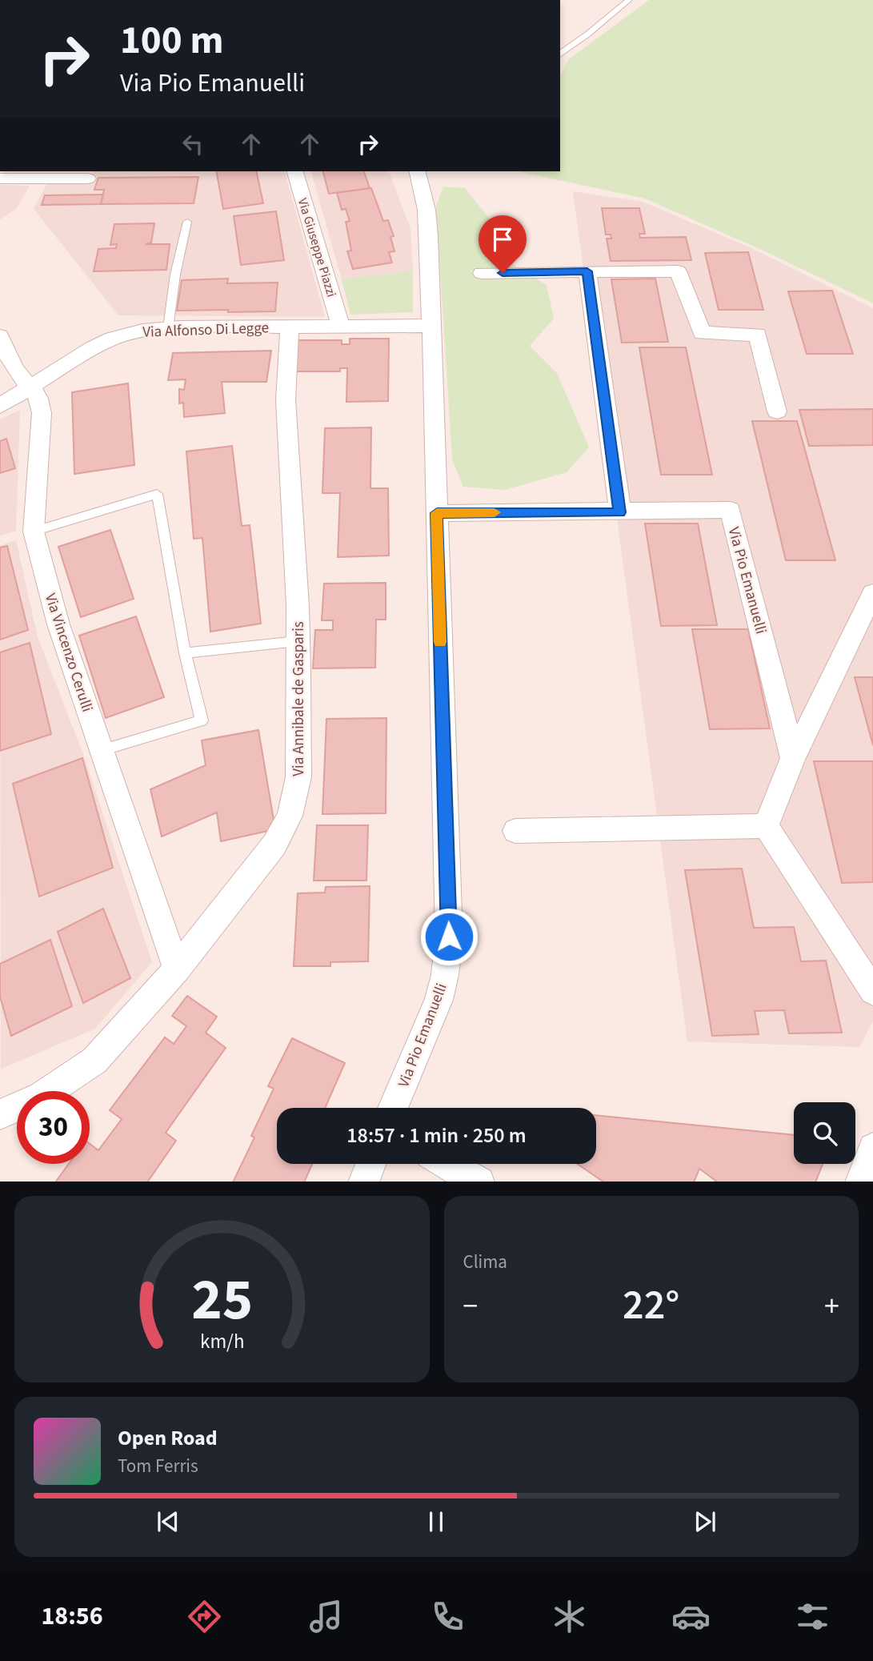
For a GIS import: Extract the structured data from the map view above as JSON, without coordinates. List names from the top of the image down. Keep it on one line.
{"streets":{"street":["Via Giuseppe Piazzi","Via Alfonso Di Legge","Via Pio Emanuelli","Via Vincenzo Cerulli","Via Annibale de Gasparis"]},"crossings":[["Via Giuseppe Piazzi","Via Alfonso Di Legge"],["Via Alfonso Di Legge","Via Pio Emanuelli"],["Via Alfonso Di Legge","Via Vincenzo Cerulli"],["Via Alfonso Di Legge","Via Annibale de Gasparis"],["Via Vincenzo Cerulli","Via Annibale de Gasparis"]],"page":{"turn":["100 m","Via Pio Emanuelli"],"limit":"30","trip":"18:57 · 1 min · 250 m","tile":"Clima","heat":["−","22°","+"],"song":["Open Road","Tom Ferris"],"tabs":"18:56","gauge":["25","km/h"]}}
